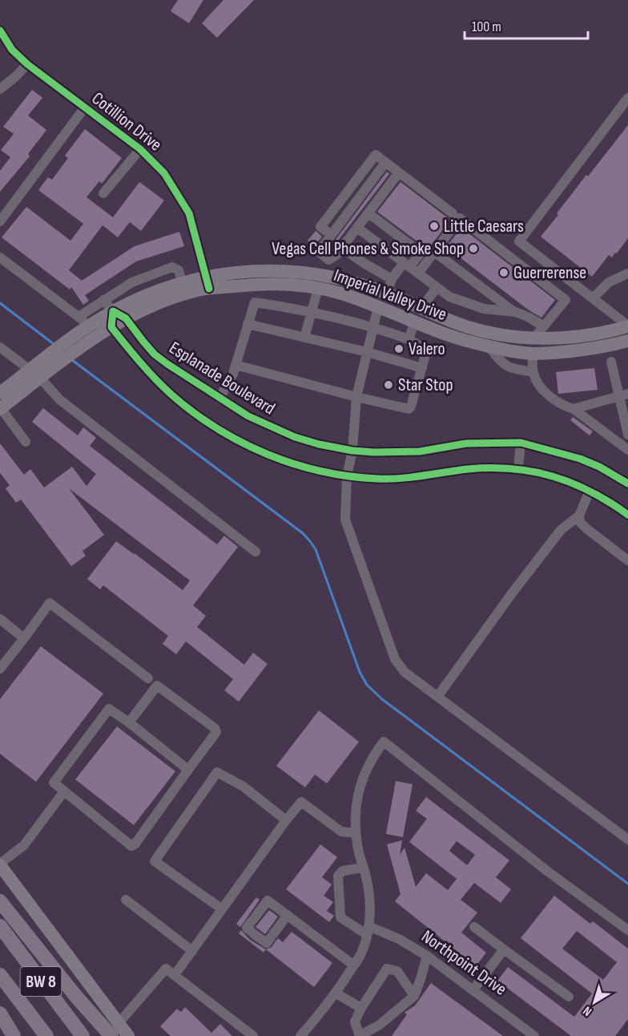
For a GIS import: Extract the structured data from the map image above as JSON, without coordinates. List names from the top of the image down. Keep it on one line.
{"streets":{"highway":["BW 8"],"main road":["Imperial Valley Drive"],"street":["Cotillion Drive","Esplanade Boulevard","Northpoint Drive"]},"crossings":[["Cotillion Drive","Imperial Valley Drive"],["Imperial Valley Drive","Esplanade Boulevard"]],"places":["Little Caesars","Vegas Cell Phones & Smoke Shop","Guerrerense","Valero","Star Stop"],"scale_bar":"100 m","north":"bottom left"}
